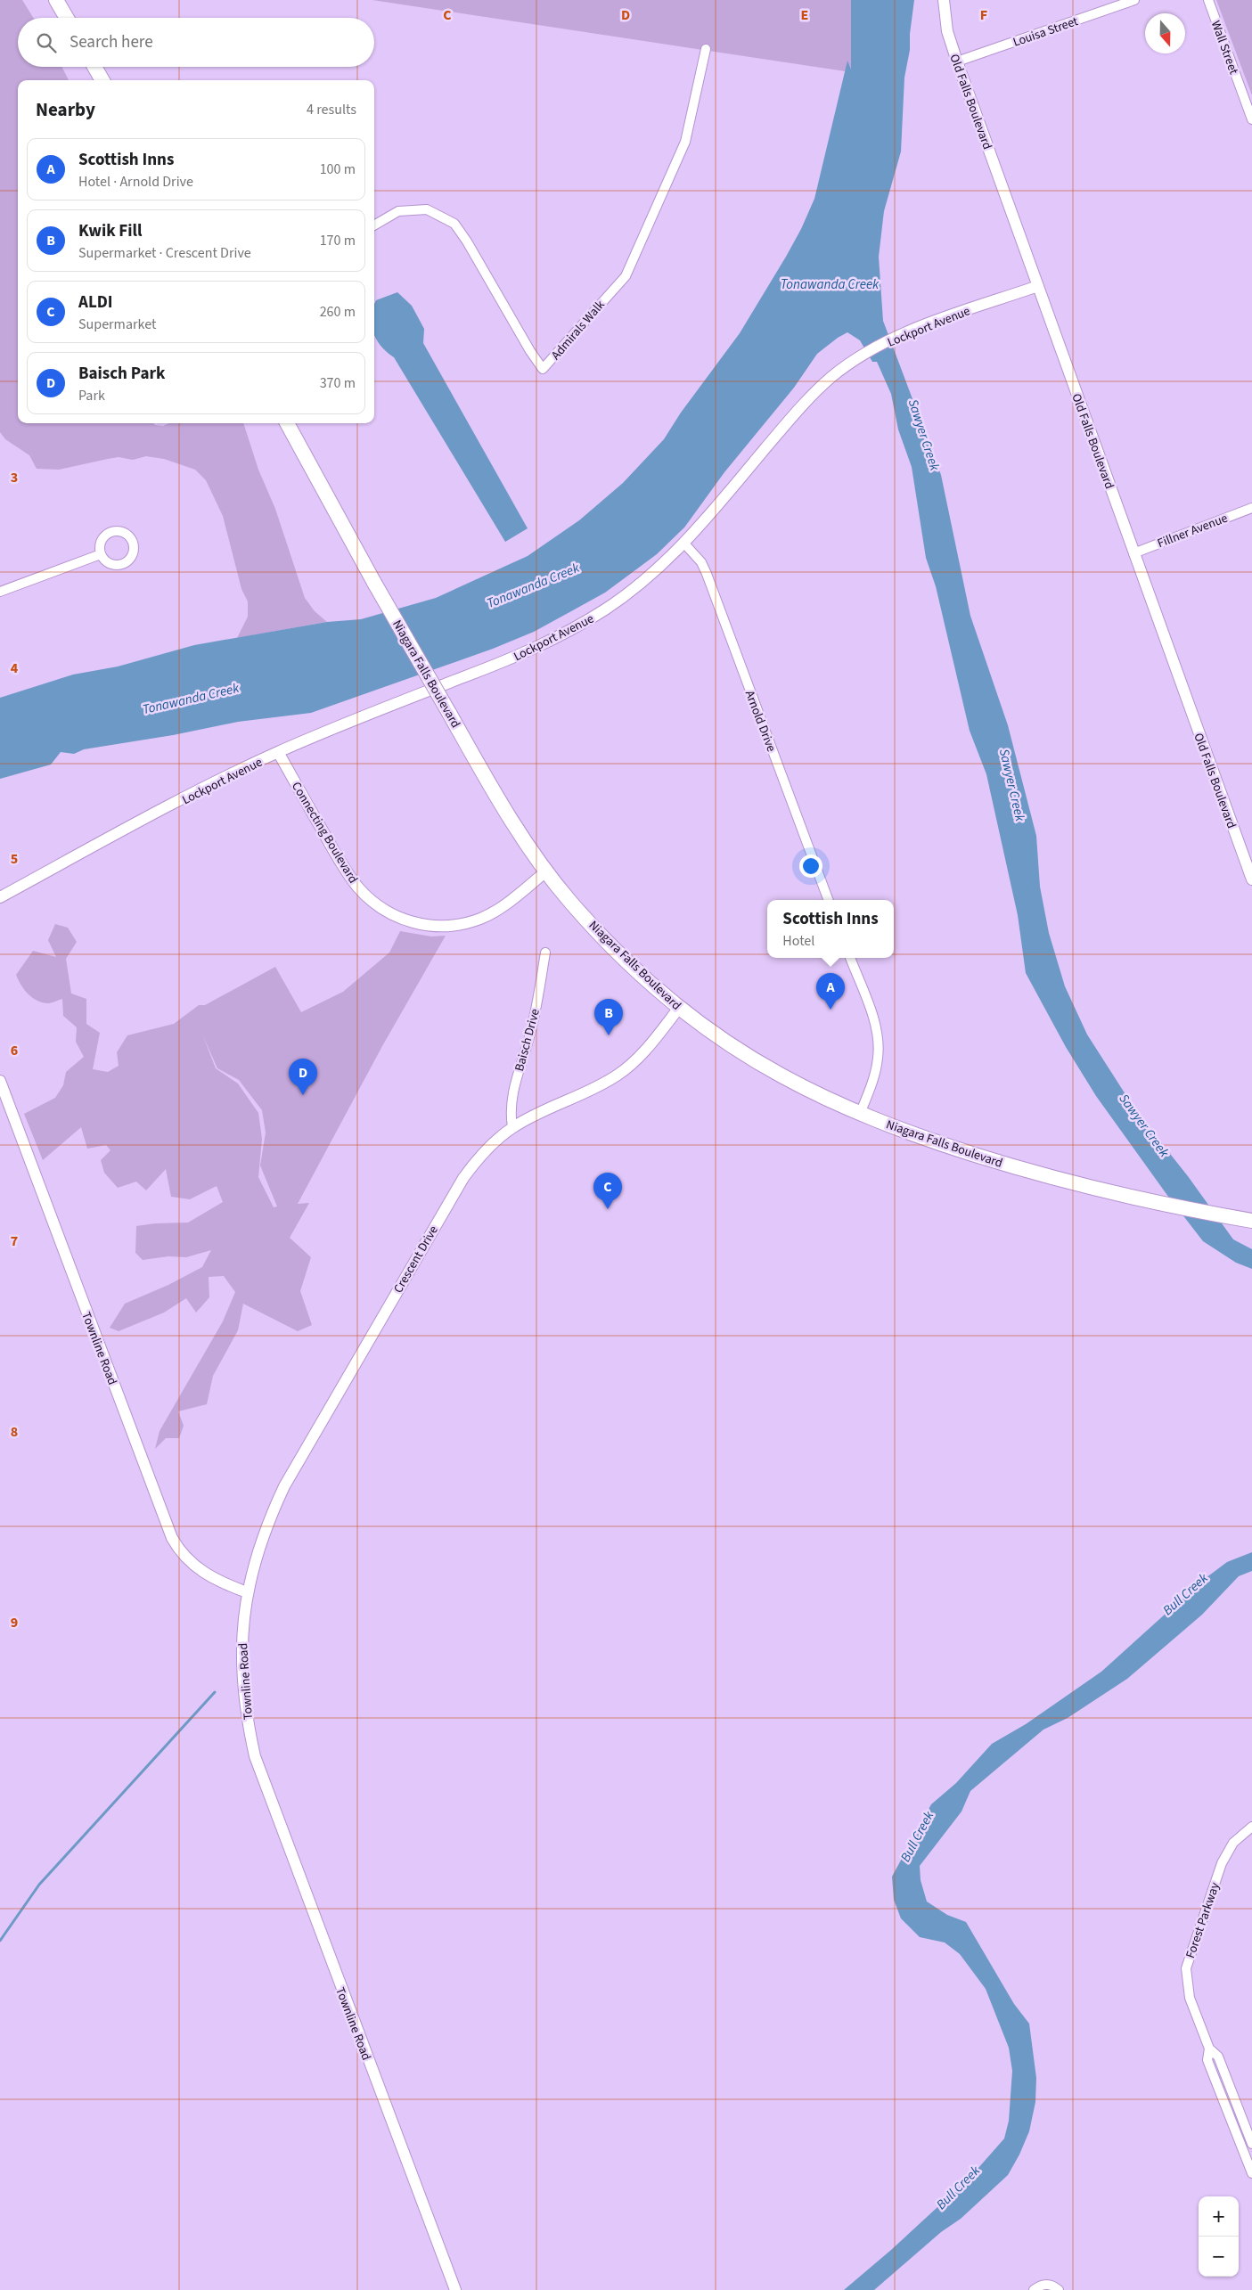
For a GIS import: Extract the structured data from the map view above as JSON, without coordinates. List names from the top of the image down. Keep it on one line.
{"streets":{"main road":["Niagara Falls Boulevard"],"street":["Louisa Street","Wall Street","Old Falls Boulevard","Lockport Avenue","Admirals Walk","Fillner Avenue","Arnold Drive","Connecting Boulevard","Baisch Drive","Crescent Drive","Townline Road","Forest Parkway"]},"crossings":[["Louisa Street","Old Falls Boulevard"],["Old Falls Boulevard","Lockport Avenue"],["Old Falls Boulevard","Fillner Avenue"],["Lockport Avenue","Arnold Drive"],["Lockport Avenue","Connecting Boulevard"],["Niagara Falls Boulevard","Connecting Boulevard"],["Niagara Falls Boulevard","Crescent Drive"],["Baisch Drive","Crescent Drive"],["Crescent Drive","Townline Road"]],"water":["Tonawanda Creek","Sawyer Creek","Bull Creek"],"north":"bottom","page":{"search":"Search here","heading":["Nearby","4 results"],"list":[{"mark":"A","name":"Scottish Inns","note":"Hotel · Arnold Drive","value":"100 m"},{"mark":"B","name":"Kwik Fill","note":"Supermarket · Crescent Drive","value":"170 m"},{"mark":"C","name":"ALDI","note":"Supermarket","value":"260 m"},{"mark":"D","name":"Baisch Park","note":"Park","value":"370 m"}],"popup":["Scottish Inns","Hotel"],"pins":["A","B","D","C"],"map_buttons":["+","−"]},"grid":{"columns":["C","D","E","F"],"rows":["3","4","5","6","7","8","9"]}}
